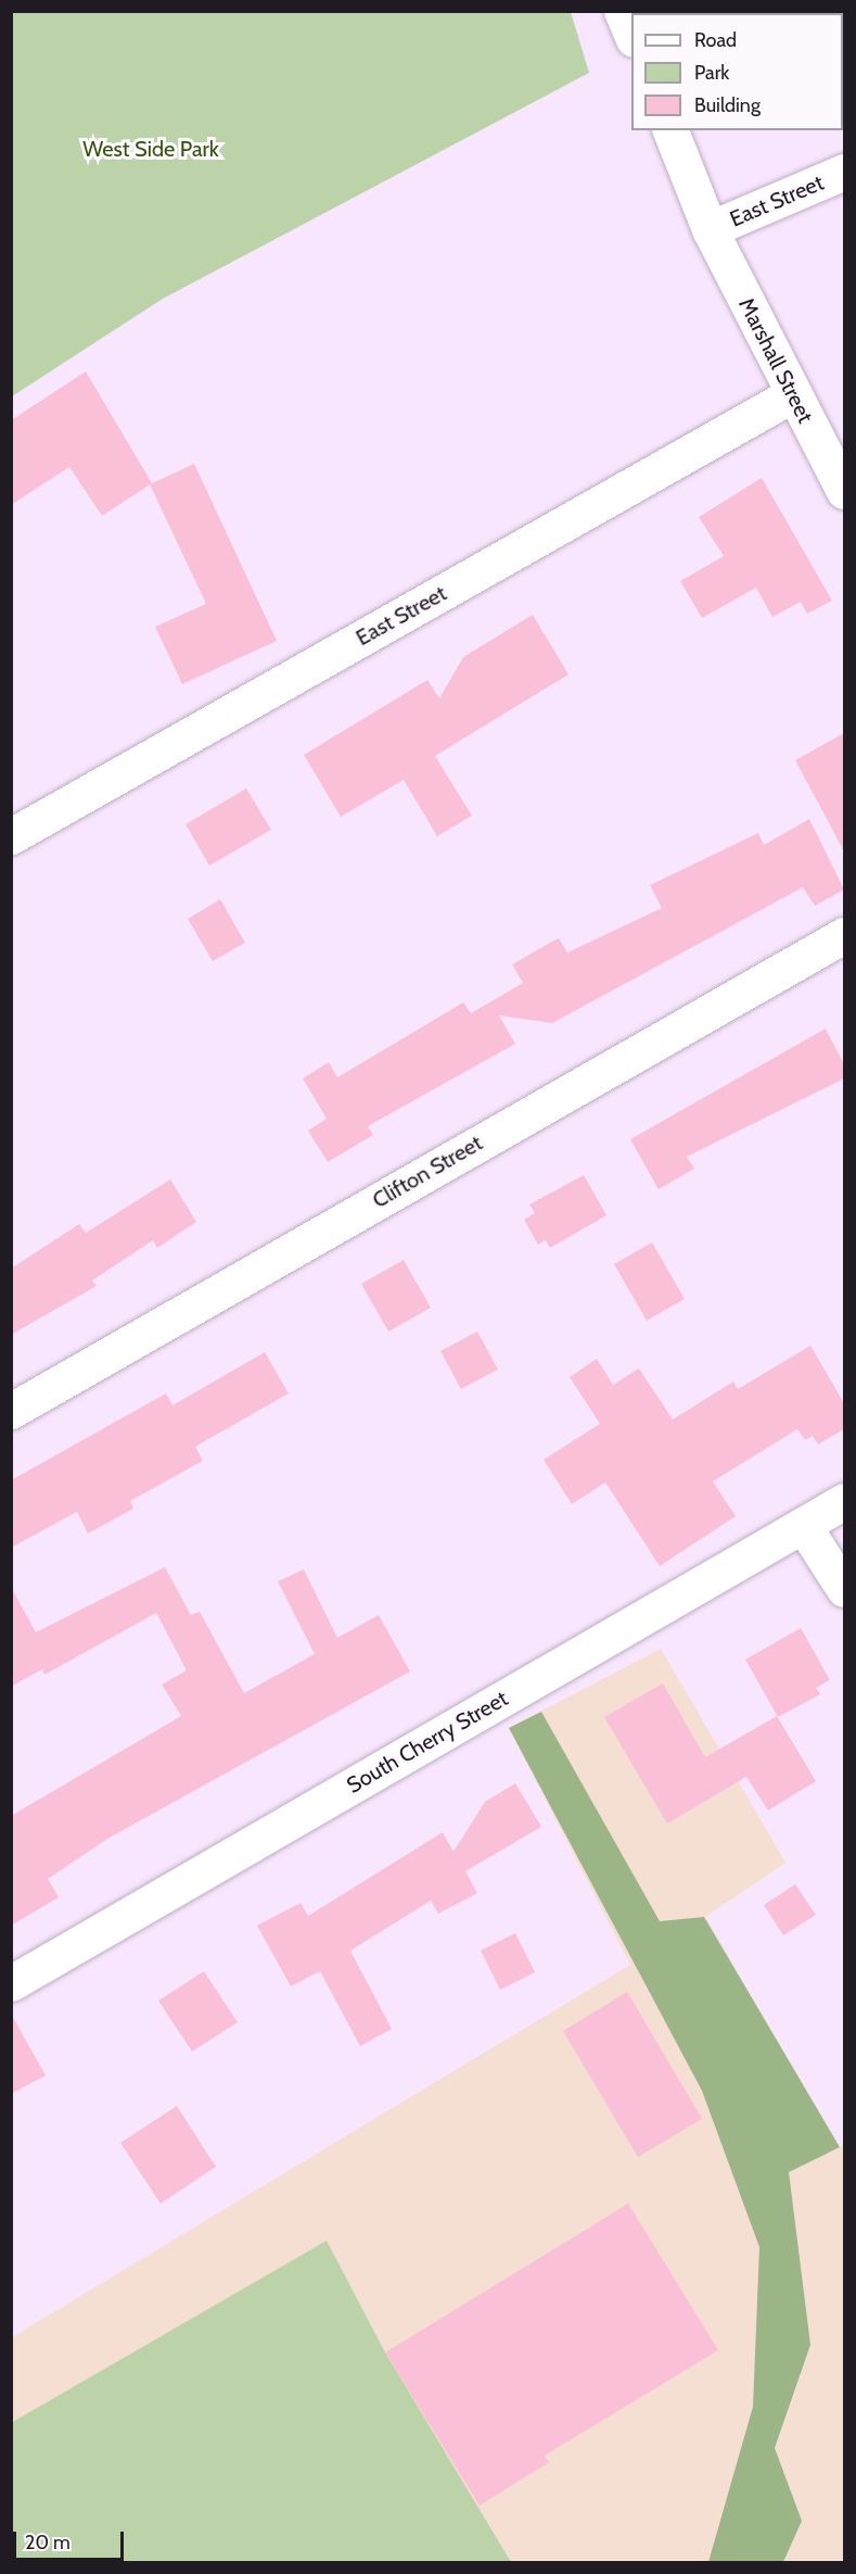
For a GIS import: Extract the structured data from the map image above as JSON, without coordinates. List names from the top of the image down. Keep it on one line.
{"streets":{"street":["East Street","Marshall Street","Clifton Street","South Cherry Street"]},"crossings":[["East Street","Marshall Street"]],"parks":["West Side Park"],"legend":["Road","Park","Building"],"scale_bar":"20 m"}
